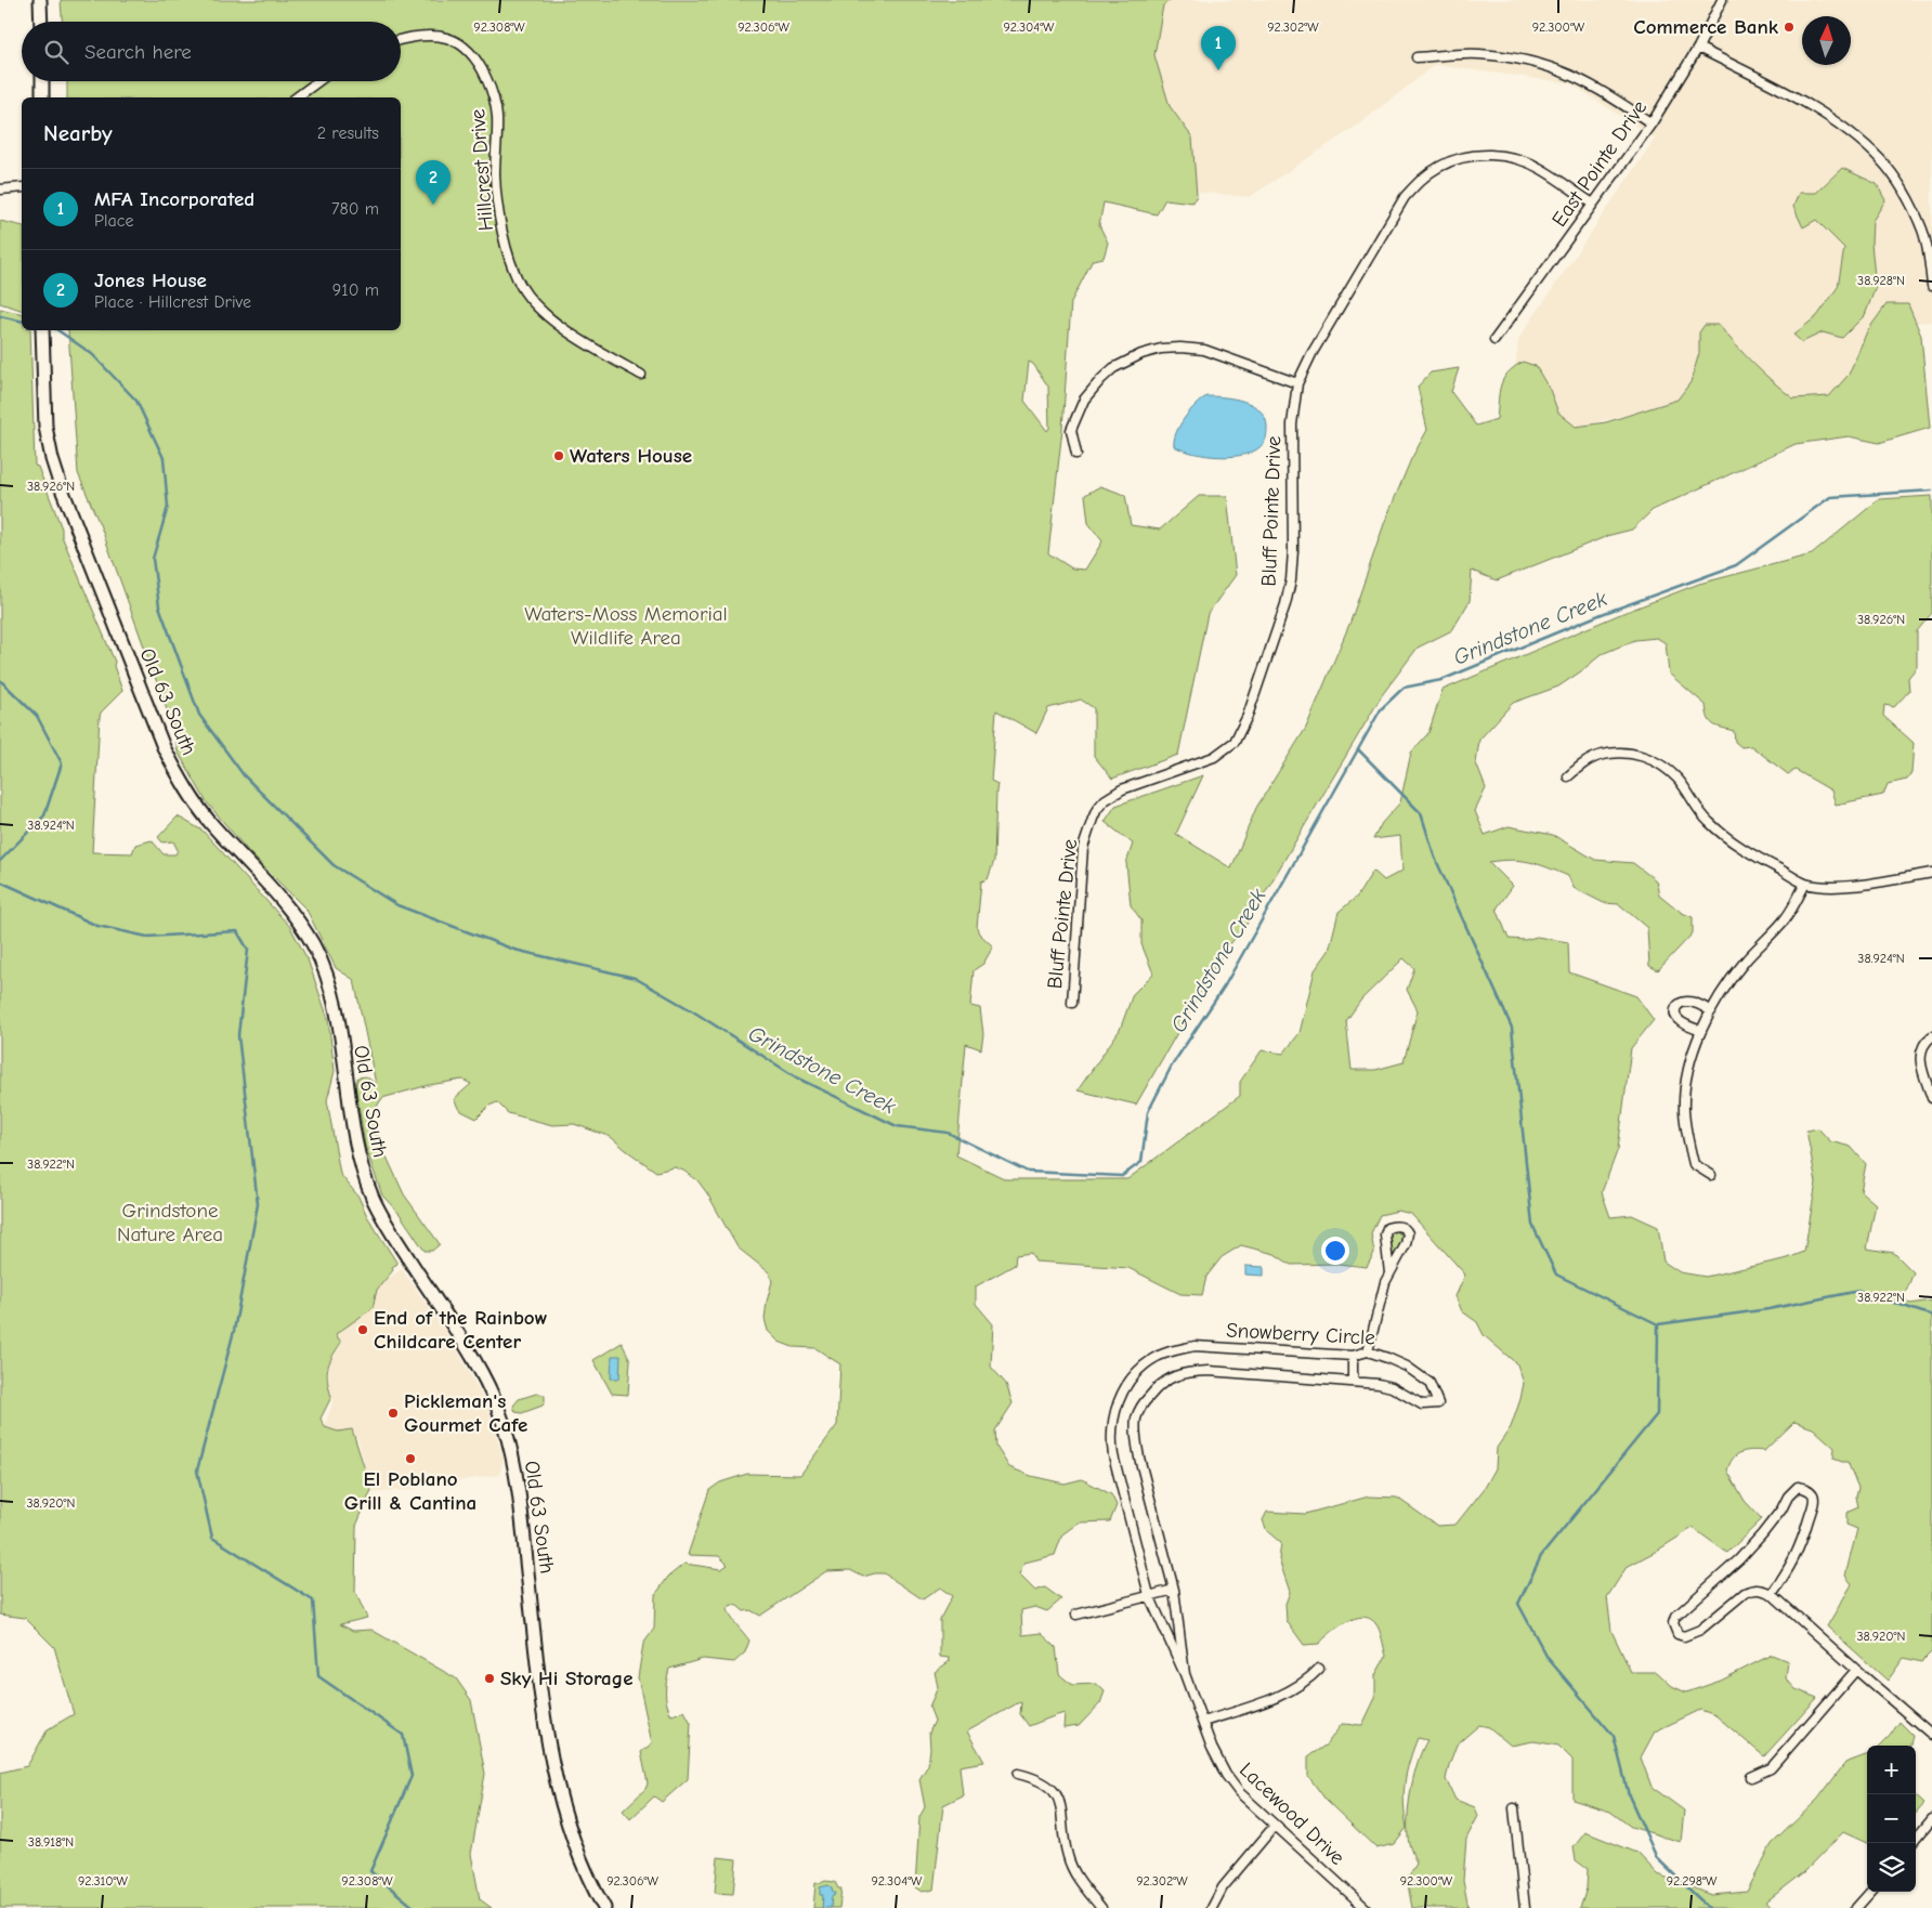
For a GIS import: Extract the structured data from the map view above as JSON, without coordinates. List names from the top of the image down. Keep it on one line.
{"streets":{"main road":["Old 63 South"],"street":["East Pointe Drive","Hillcrest Drive","Bluff Pointe Drive","Snowberry Circle","Lacewood Drive"]},"crossings":[["East Pointe Drive","Bluff Pointe Drive"],["Snowberry Circle","Lacewood Drive"]],"water":["Grindstone Creek"],"parks":["Waters-Moss Memorial Wildlife Area","Grindstone Nature Area"],"places":["Commerce Bank","Waters House","End of the Rainbow Childcare Center","Pickleman's Gourmet Cafe","El Poblano Grill & Cantina","Sky Hi Storage"],"north":"top","page":{"search":"Search here","pins":["1","2"],"heading":["Nearby","2 results"],"list":[{"mark":"1","name":"MFA Incorporated","note":"Place","value":"780 m"},{"mark":"2","name":"Jones House","note":"Place · Hillcrest Drive","value":"910 m"}],"map_buttons":["+","−"]},"coordinates":["92.308°W","92.306°W","92.304°W","92.302°W","92.300°W","38.928°N","38.926°N","38.924°N","38.922°N","38.920°N","38.918°N","92.310°W","92.298°W"]}
